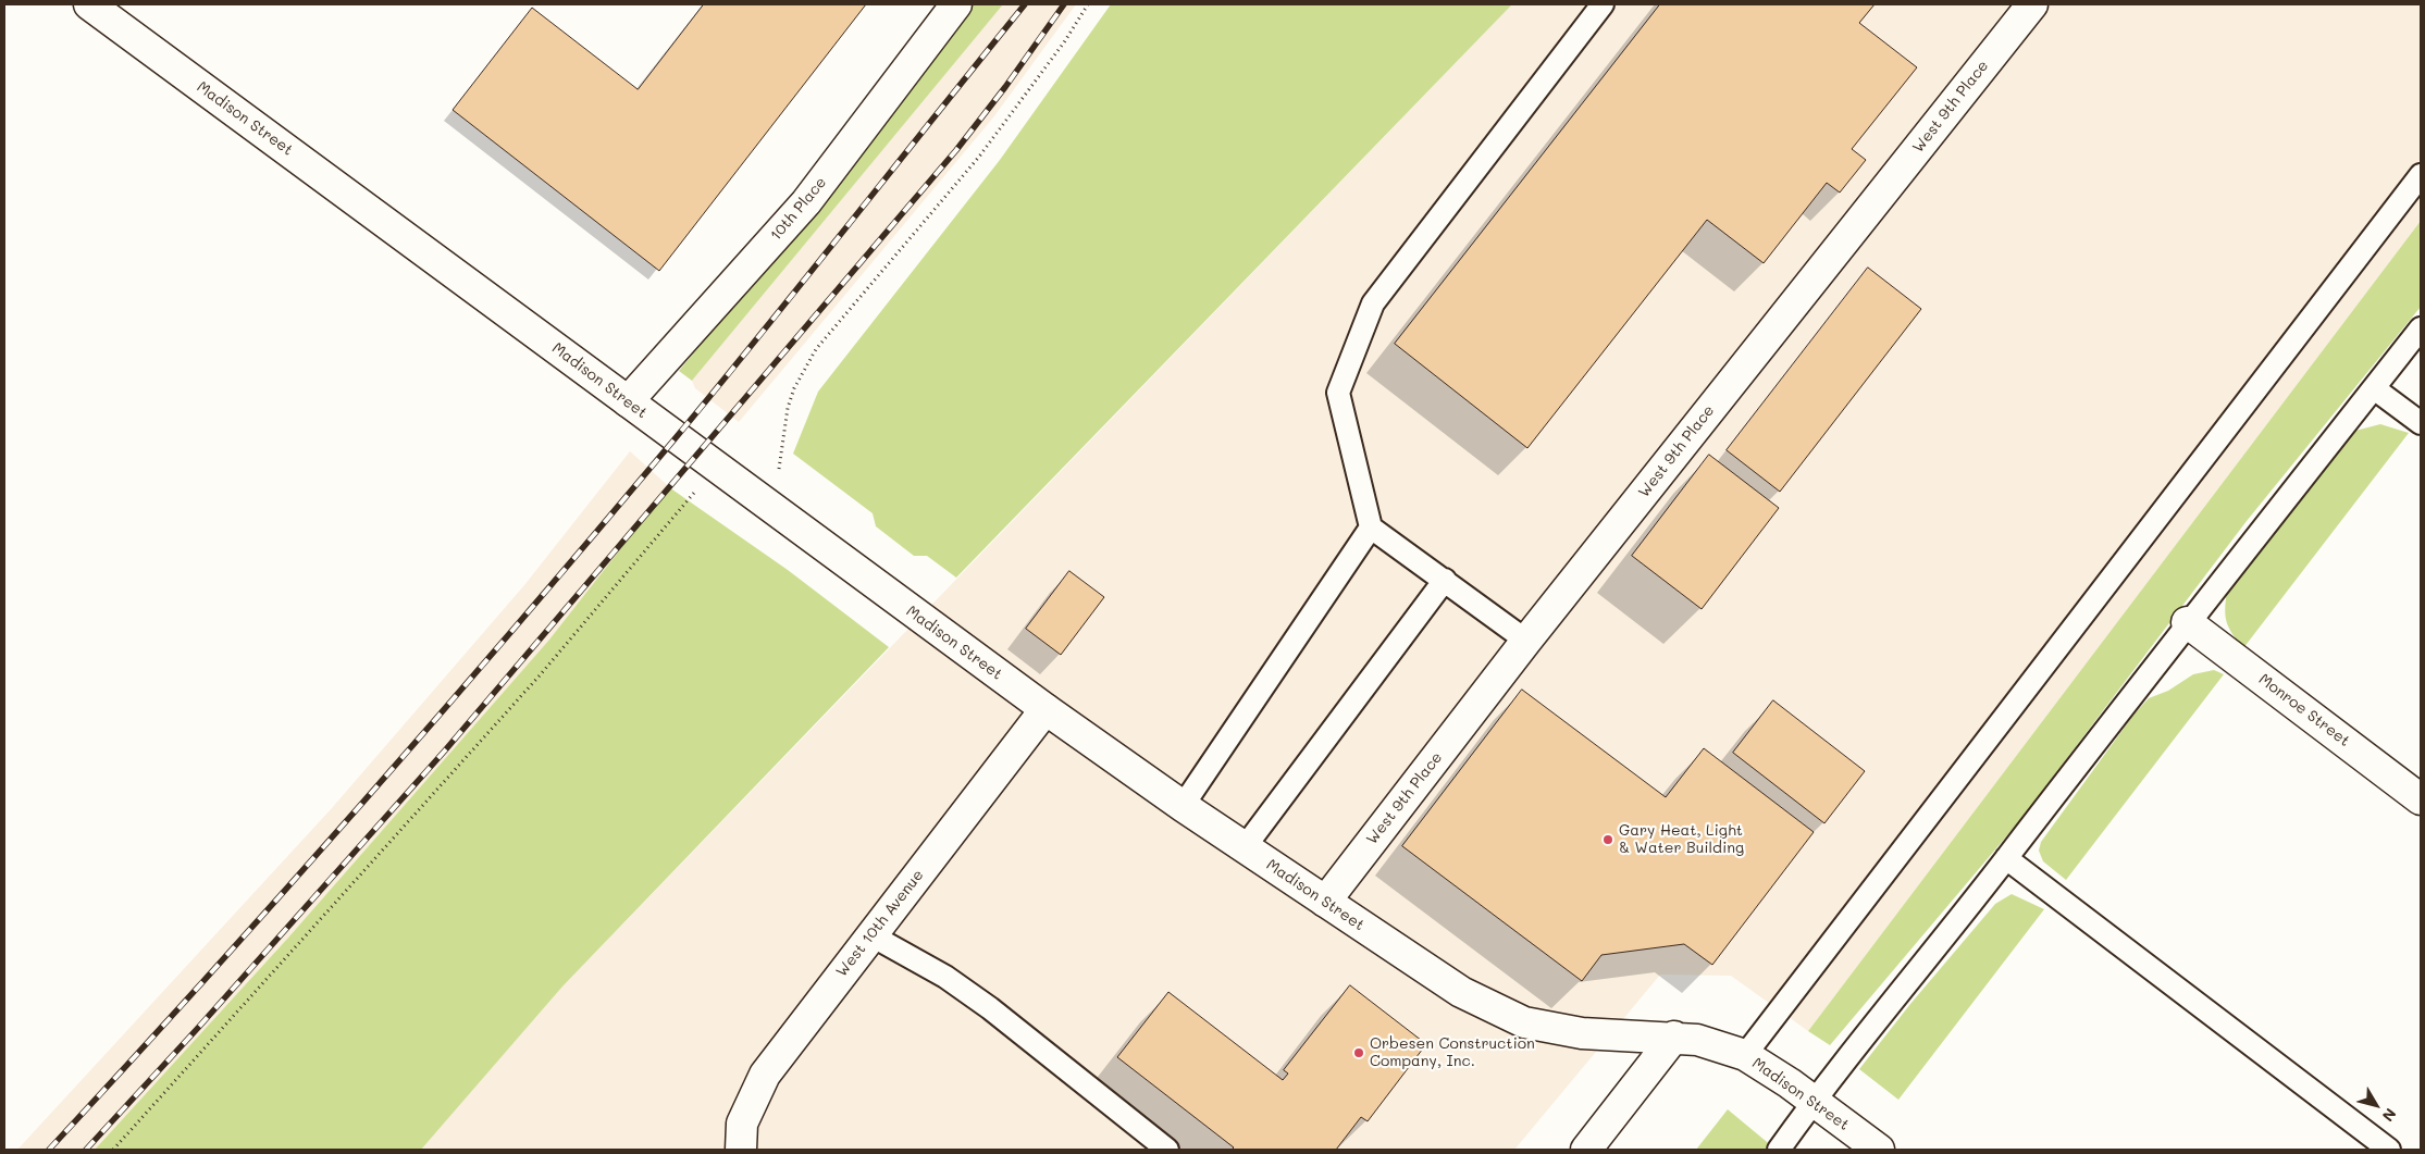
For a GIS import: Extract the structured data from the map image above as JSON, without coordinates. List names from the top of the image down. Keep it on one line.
{"streets":{"street":["West 9th Place","Madison Street","10th Place","Monroe Street","West 10th Avenue"]},"crossings":[["West 9th Place","Madison Street"],["Madison Street","10th Place"],["Madison Street","West 10th Avenue"]],"places":["Gary Heat, Light & Water Building","Orbesen Construction Company, Inc."],"north":"bottom right"}
